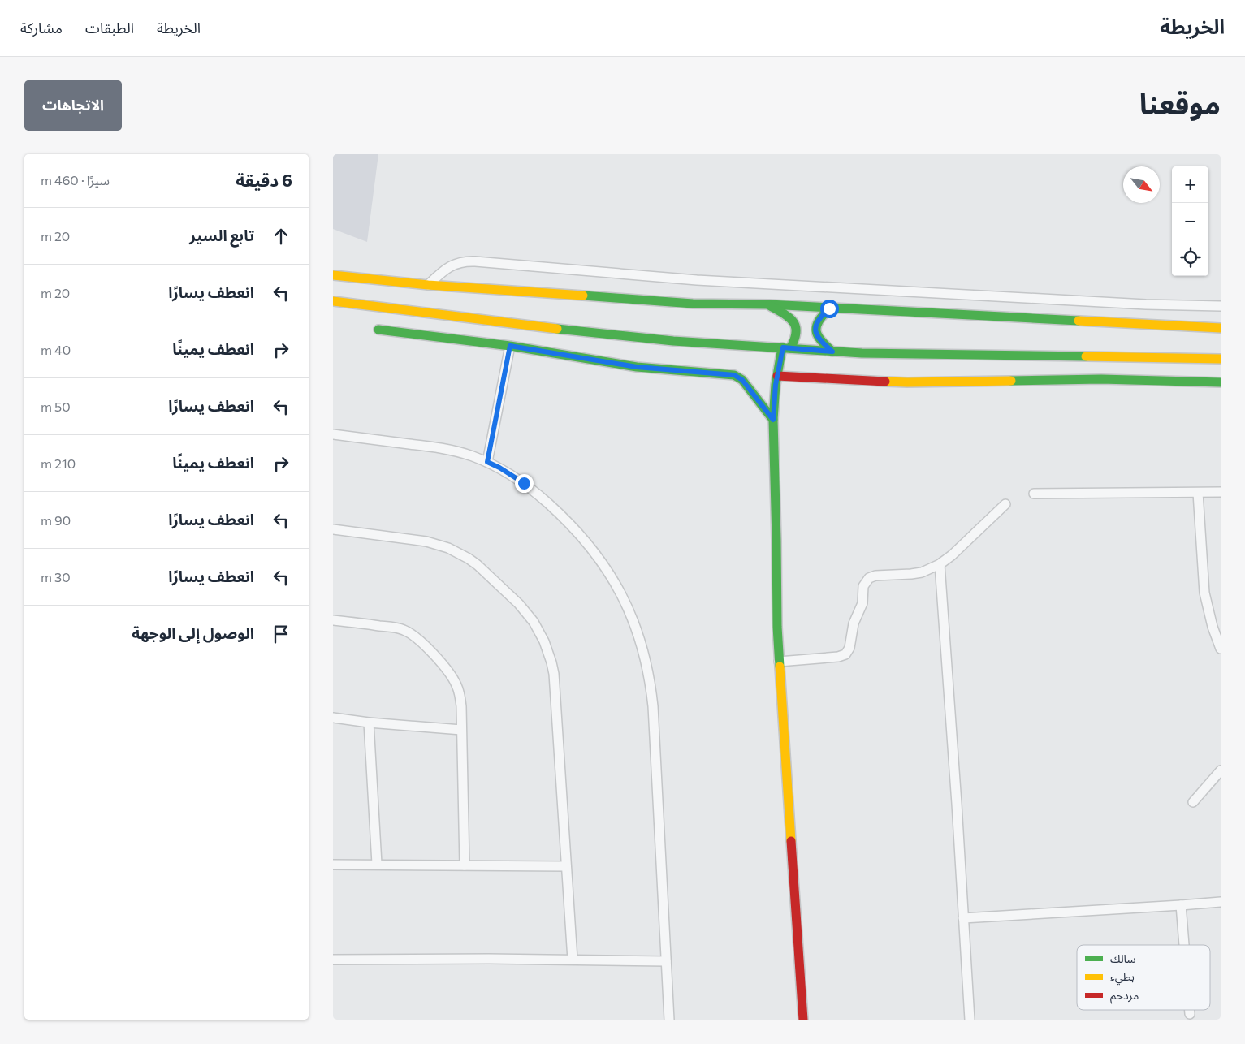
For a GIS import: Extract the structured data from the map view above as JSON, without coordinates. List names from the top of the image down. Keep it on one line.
{"legend":["سالك","بطيء","مزدحم"],"north":"bottom right","page":{"header":"الخريطة","nav":["الخريطة","الطبقات","مشاركة"],"title":"موقعنا","buttons":"الاتجاهات","heading":["6 دقيقة","سيرًا · 460 m"],"map_buttons":["+","−"],"list":[["تابع السير","20 m"],["انعطف يسارًا","20 m"],["انعطف يمينًا","40 m"],["انعطف يسارًا","50 m"],["انعطف يمينًا","210 m"],["انعطف يسارًا","90 m"],["انعطف يسارًا","30 m"],"الوصول إلى الوجهة"]}}
